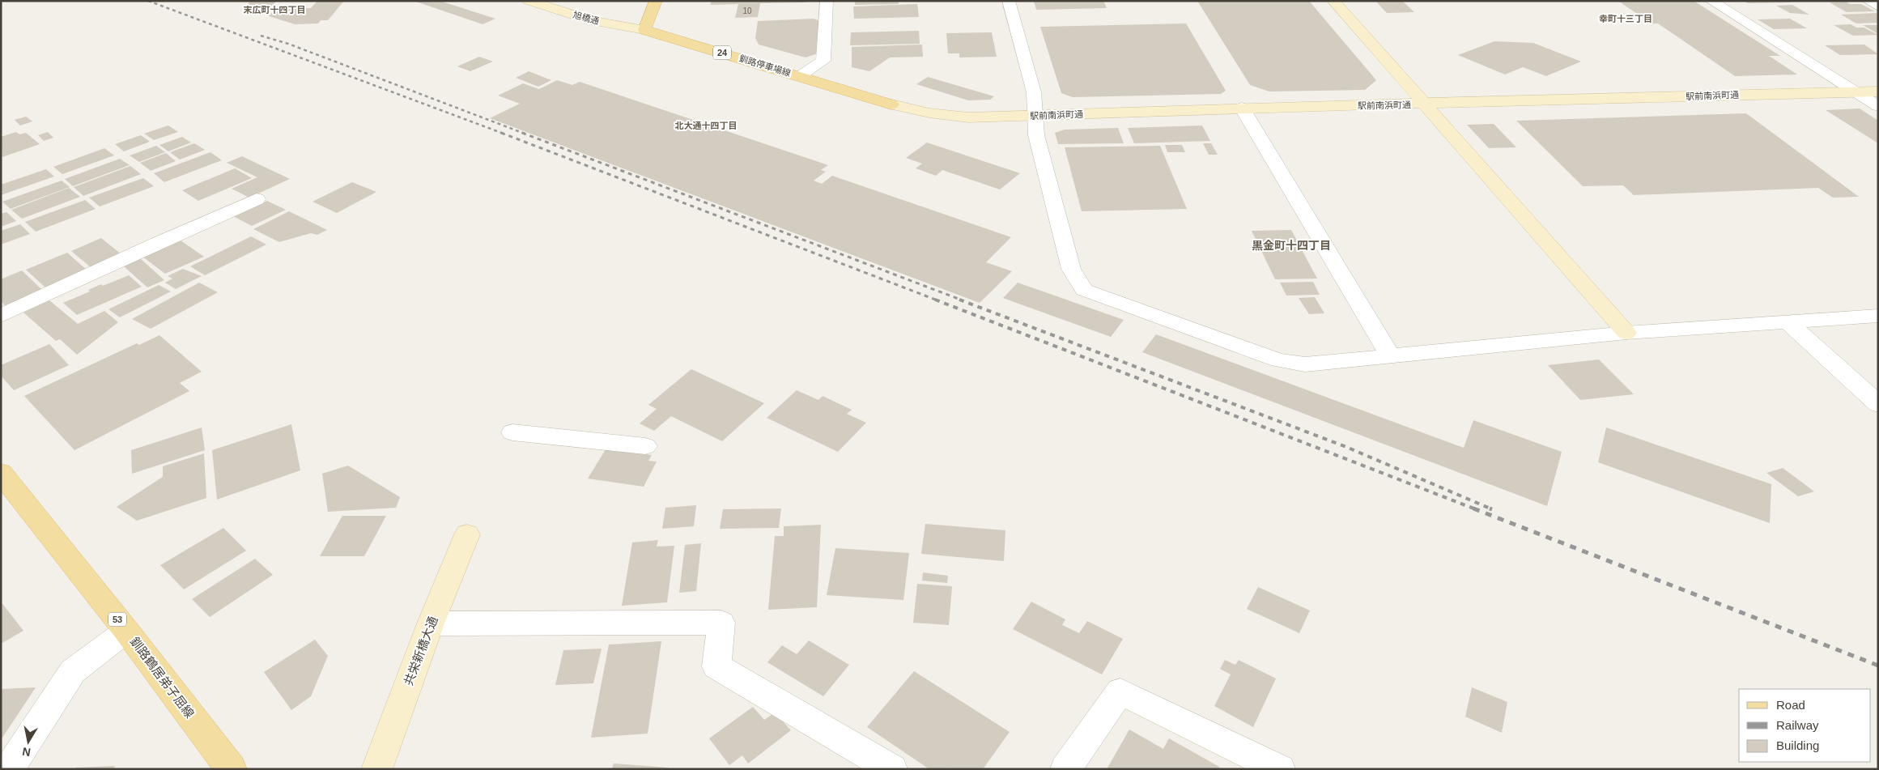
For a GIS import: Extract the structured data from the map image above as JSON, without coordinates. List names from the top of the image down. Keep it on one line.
{"streets":{"main road":["24","釧路停車場線","53","釧路鶴居弟子屈線"],"street":["旭橋通","駅前南浜町通","共栄新橋大通"]},"crossings":[["旭橋通","釧路停車場線"],["釧路停車場線","駅前南浜町通"]],"districts":["末広町十四丁目","幸町十三丁目","北大通十四丁目","黒金町十四丁目"],"house_numbers":["10"],"legend":["Road","Railway","Building"],"north":"bottom"}
